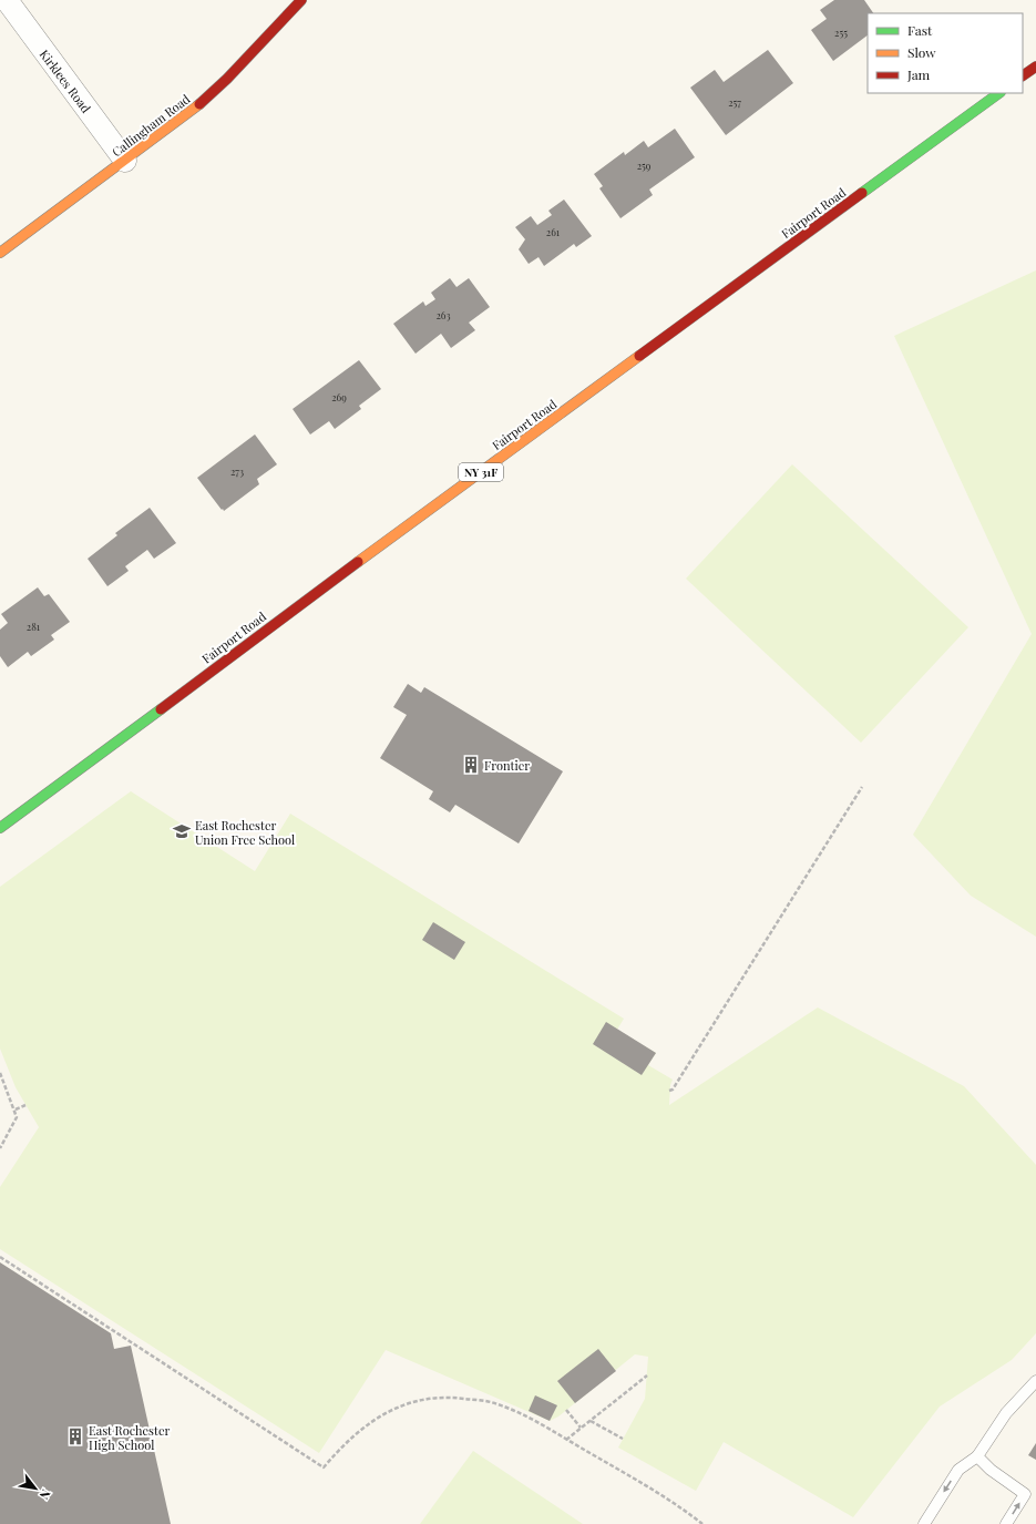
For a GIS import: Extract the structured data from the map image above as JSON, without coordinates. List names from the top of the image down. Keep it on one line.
{"streets":{"main road":["Callingham Road","Fairport Road","NY 31F"],"street":["Kirklees Road"]},"crossings":[["Kirklees Road","Callingham Road"]],"places":{"building":["Frontier","East Rochester High School"],"school or university":["East Rochester Union Free School"]},"house_numbers":["255","257","259","261","263","269","273","281"],"legend":["Fast","Slow","Jam"],"north":"bottom right"}
